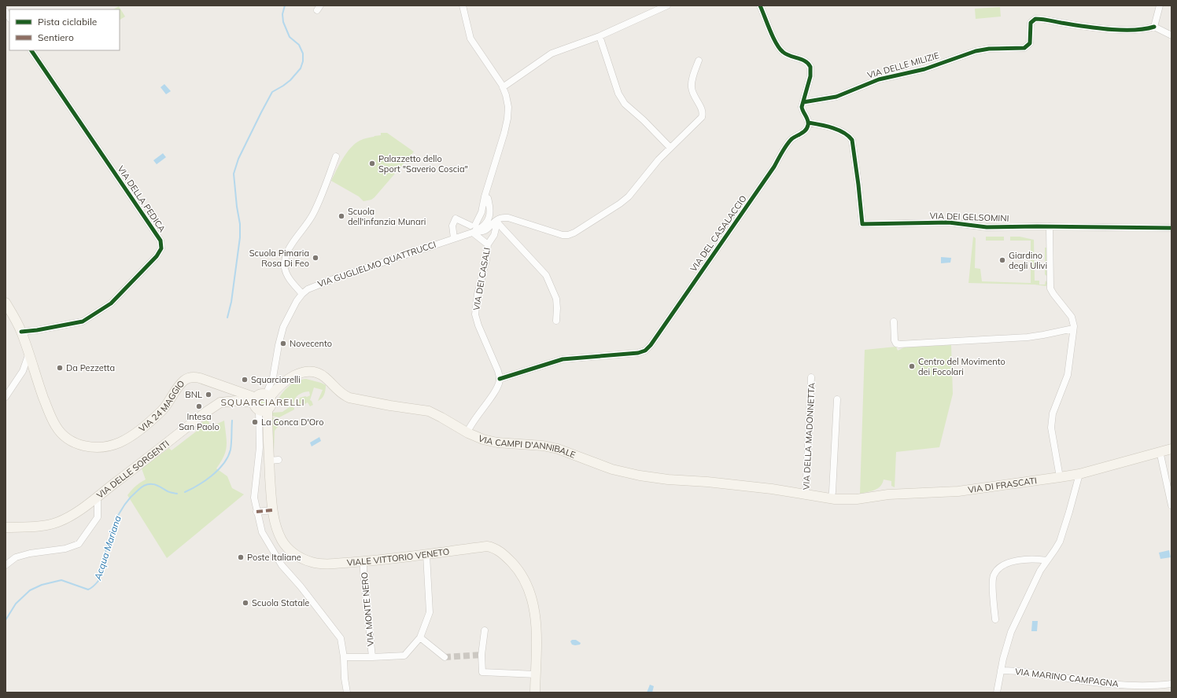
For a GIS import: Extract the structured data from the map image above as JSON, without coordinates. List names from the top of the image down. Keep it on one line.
{"streets":{"main road":["VIA 24 MAGGIO","VIA CAMPI D'ANNIBALE","VIA DELLE SORGENTI","VIA DI FRASCATI","VIALE VITTORIO VENETO"],"street":["VIA DELLE MILIZIE","VIA DELLA PEDICA","VIA DEI GELSOMINI","VIA DEL CASALACCIO","VIA GUGLIELMO QUATTRUCCI","VIA DEI CASALI","VIA DELLA MADONNETTA","VIA MONTE NERO","VIA MARINO CAMPAGNA"]},"crossings":[["VIA DEI GELSOMINI","VIA DEL CASALACCIO"],["VIA DEL CASALACCIO","VIA DEI CASALI"],["VIA GUGLIELMO QUATTRUCCI","VIA DEI CASALI"],["VIA GUGLIELMO QUATTRUCCI","VIA CAMPI D'ANNIBALE"],["VIA GUGLIELMO QUATTRUCCI","VIALE VITTORIO VENETO"],["VIA 24 MAGGIO","VIA DELLE SORGENTI"],["VIA 24 MAGGIO","VIALE VITTORIO VENETO"],["VIA DELLA MADONNETTA","VIA CAMPI D'ANNIBALE"],["VIA DELLA MADONNETTA","VIA DI FRASCATI"],["VIA CAMPI D'ANNIBALE","VIA DI FRASCATI"],["VIA CAMPI D'ANNIBALE","VIALE VITTORIO VENETO"],["VIA DELLE SORGENTI","VIALE VITTORIO VENETO"],["VIALE VITTORIO VENETO","VIA MONTE NERO"]],"districts":["SQUARCIARELLI"],"water":["Acqua Mariana"],"places":["Palazzetto dello Sport \"Saverio Coscia\"","Scuola dell'infanzia Munari","Scuola Pimaria Rosa Di Feo","Giardino degli Ulivi","Novecento","Centro del Movimento dei Focolari","Da Pezzetta","Squarciarelli","BNL","Intesa San Paolo","La Conca D'Oro","Poste Italiane","Scuola Statale"],"legend":["Pista ciclabile","Sentiero"]}
